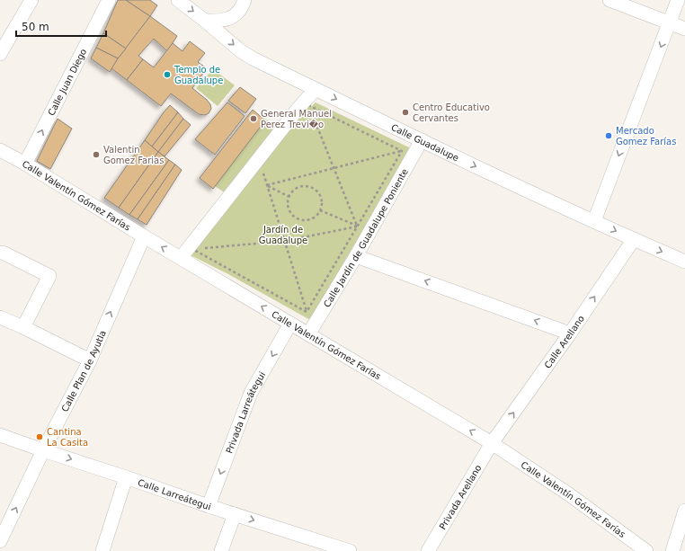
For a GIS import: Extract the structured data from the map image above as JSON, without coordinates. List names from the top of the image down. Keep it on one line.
{"streets":{"street":["Calle Juan Diego","Calle Guadalupe","Calle Valentín Gómez Farías","Calle Jardín de Guadalupe Poniente","Calle Arellano","Calle Plan de Ayutla","Privada Larreátegui","Calle Larreátegui","Privada Arellano"]},"crossings":[["Calle Juan Diego","Calle Valentín Gómez Farías"],["Calle Guadalupe","Calle Jardín de Guadalupe Poniente"],["Calle Guadalupe","Calle Arellano"],["Calle Valentín Gómez Farías","Calle Jardín de Guadalupe Poniente"],["Calle Valentín Gómez Farías","Calle Arellano"],["Calle Valentín Gómez Farías","Calle Plan de Ayutla"],["Calle Valentín Gómez Farías","Privada Larreátegui"],["Calle Valentín Gómez Farías","Privada Arellano"],["Calle Arellano","Privada Arellano"],["Calle Plan de Ayutla","Calle Larreátegui"],["Privada Larreátegui","Calle Larreátegui"]],"one_way":["Calle Guadalupe","Calle Arellano","Privada Larreátegui","Calle Larreátegui"],"parks":["Jardín de Guadalupe"],"places":["Templo de Guadalupe","Centro Educativo Cervantes","General Manuel Perez Trevi�o","Mercado Gomez Farías","Valentin Gomez Farias","Cantina La Casita"],"scale_bar":"50 m"}
